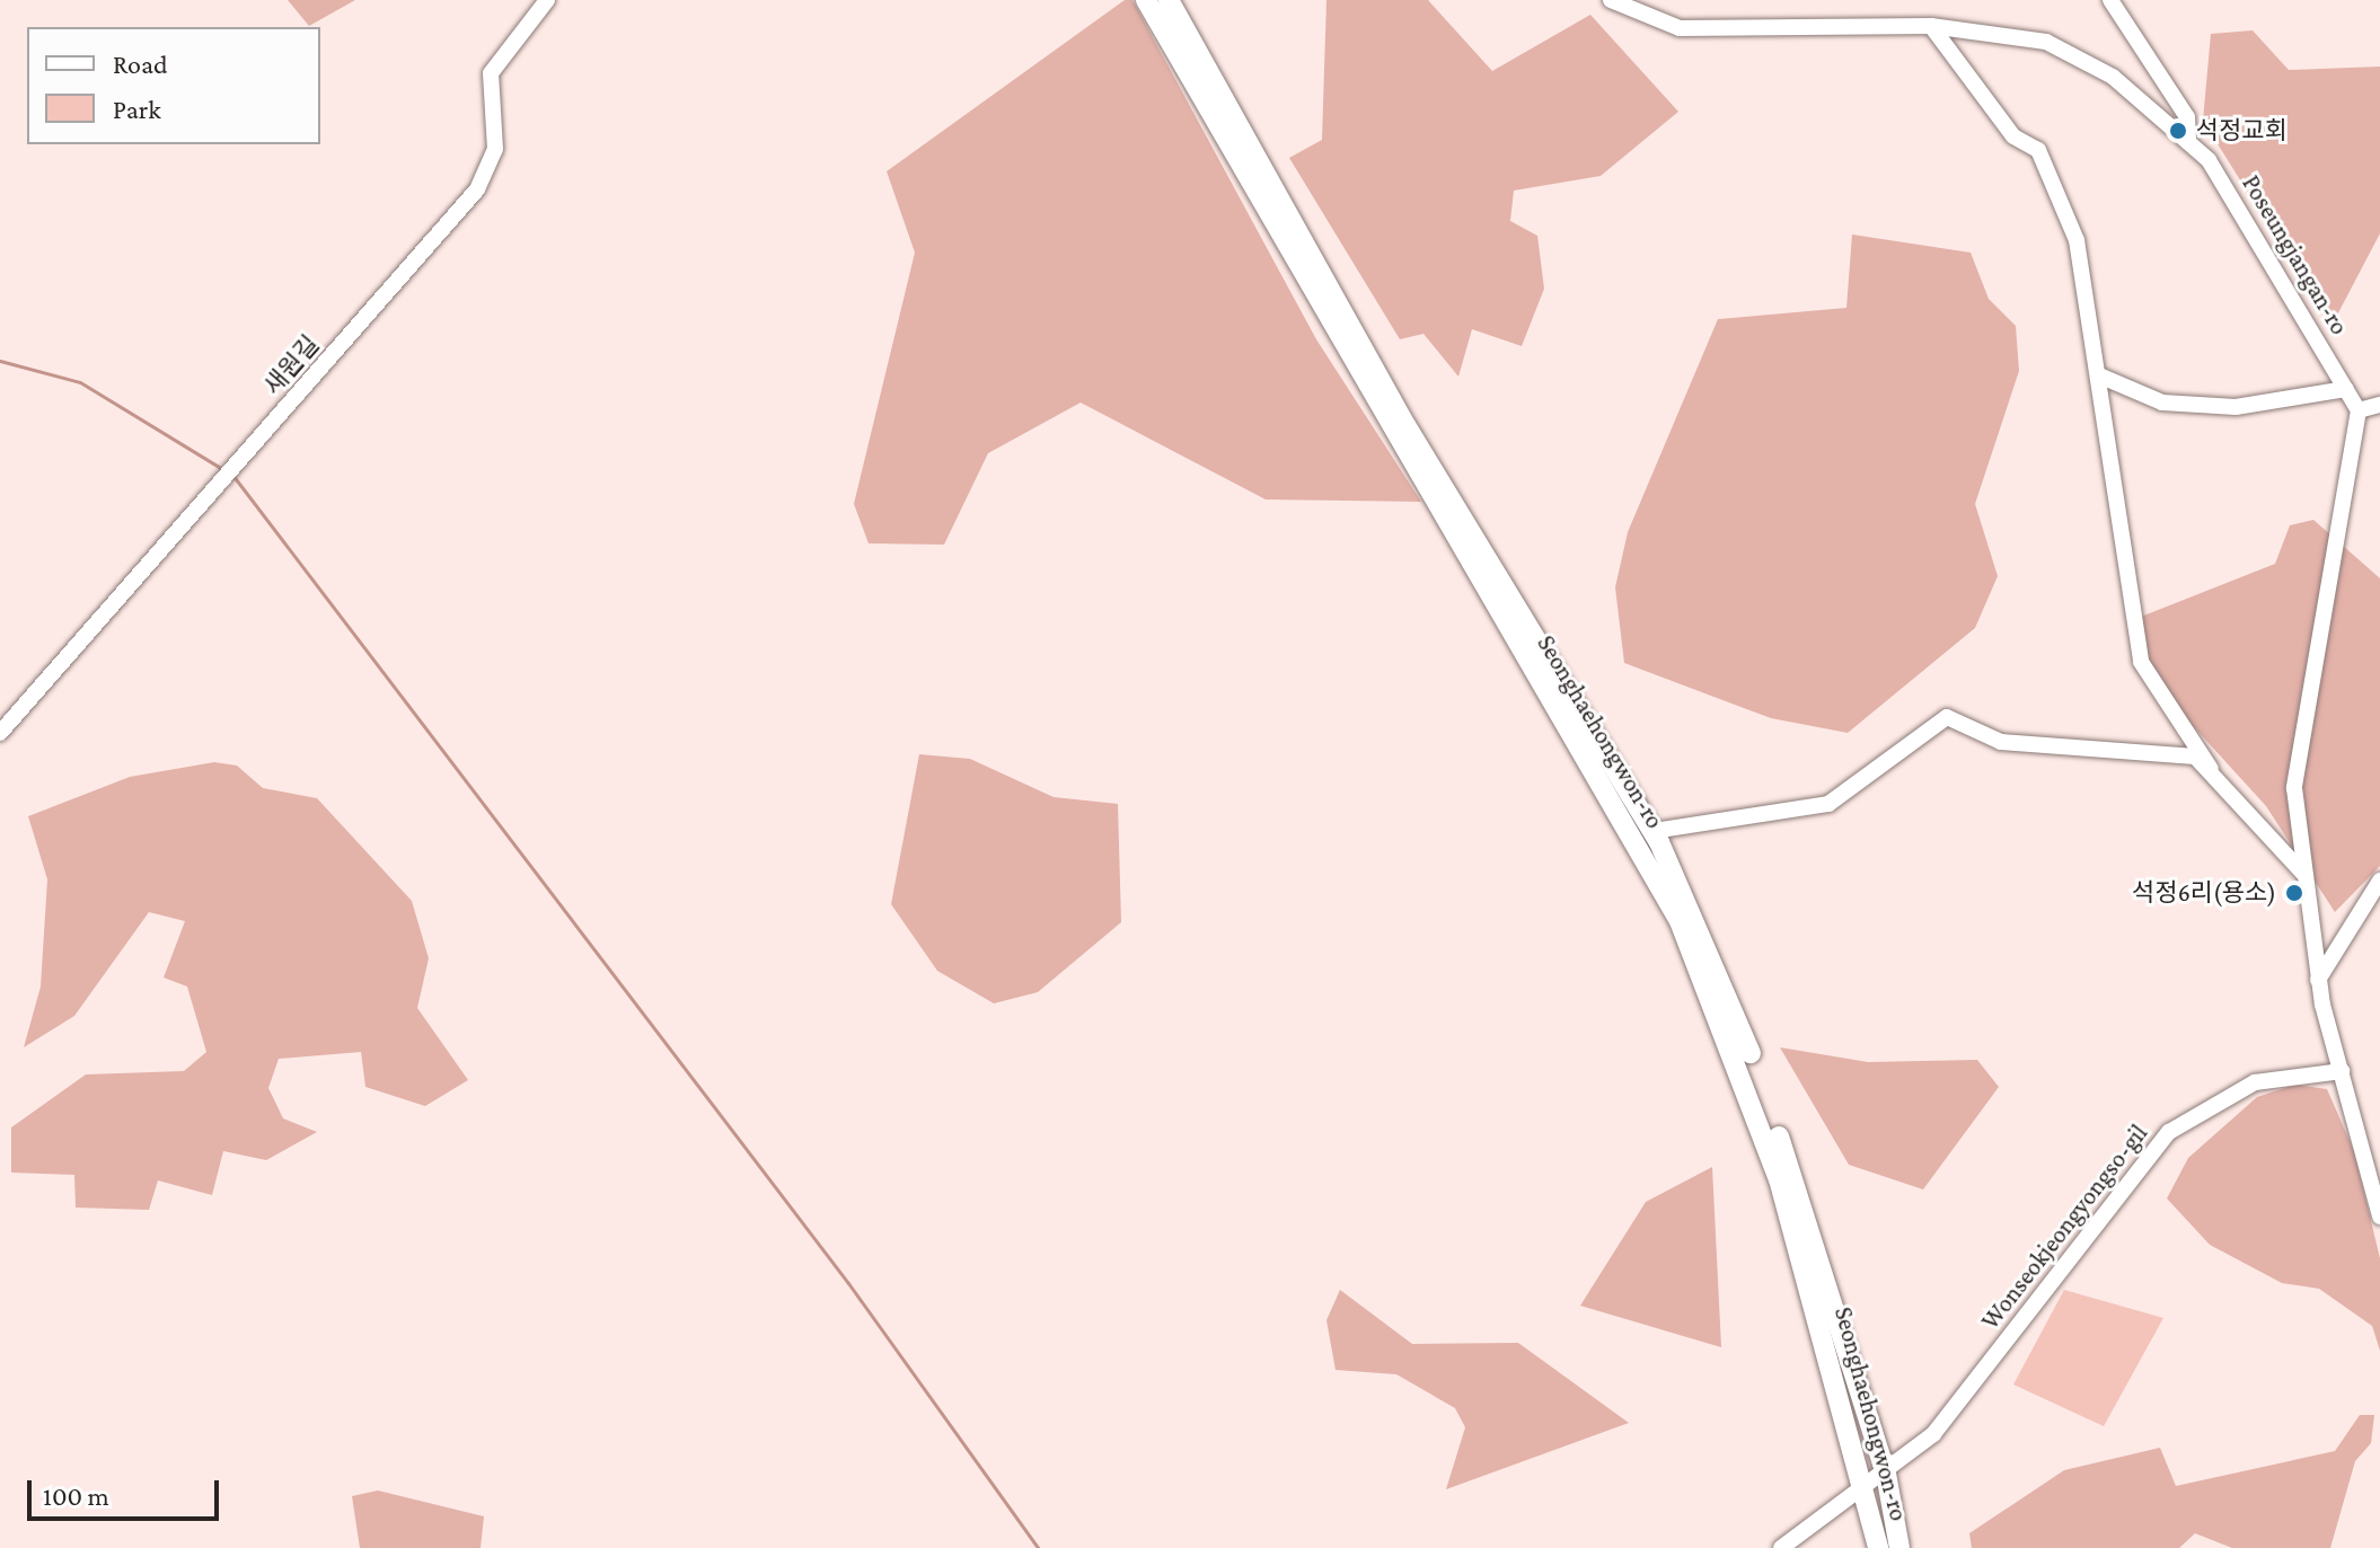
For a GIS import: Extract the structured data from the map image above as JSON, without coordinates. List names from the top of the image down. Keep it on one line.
{"streets":{"main road":["Seonghaehongwon-ro"],"street":["Poseungjangan-ro","새원길","Wonseokjeongyongso-gil"]},"crossings":[["Seonghaehongwon-ro","Wonseokjeongyongso-gil"]],"places":["석정교회","석정6리(용소)"],"legend":["Road","Park"],"scale_bar":"100 m"}
